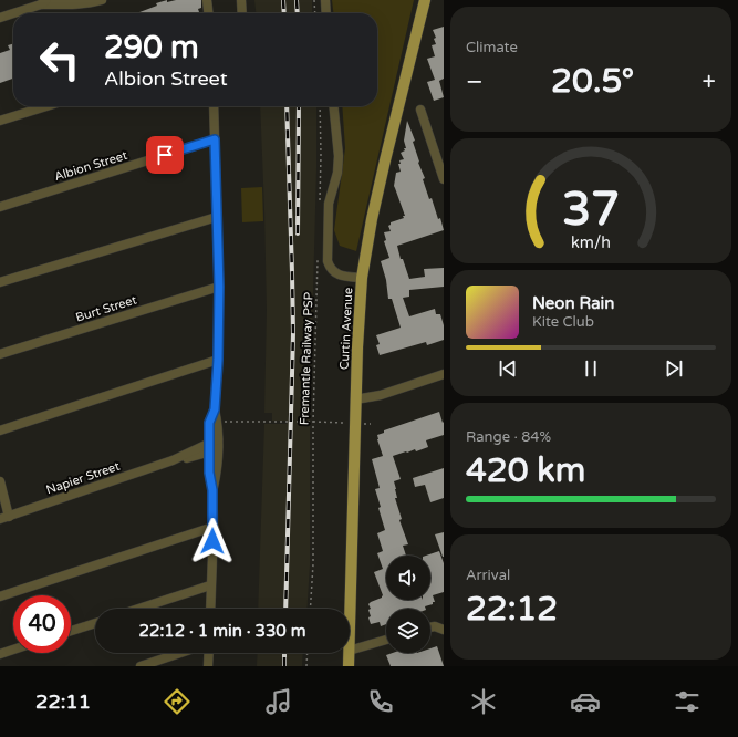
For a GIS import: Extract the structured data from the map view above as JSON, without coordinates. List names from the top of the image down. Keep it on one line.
{"streets":{"main road":["Curtin Avenue"],"street":["Albion Street","Burt Street","Napier Street"],"path":["Fremantle Railway PSP"]},"page":{"tile":["Climate",["Range · 84%","420 km"],["Arrival","22:12"]],"turn":["290 m","Albion Street"],"heat":["−","20.5°","+"],"song":["Neon Rain","Kite Club"],"limit":"40","trip":"22:12 · 1 min · 330 m","tabs":"22:11","gauge":["37","km/h"]}}
